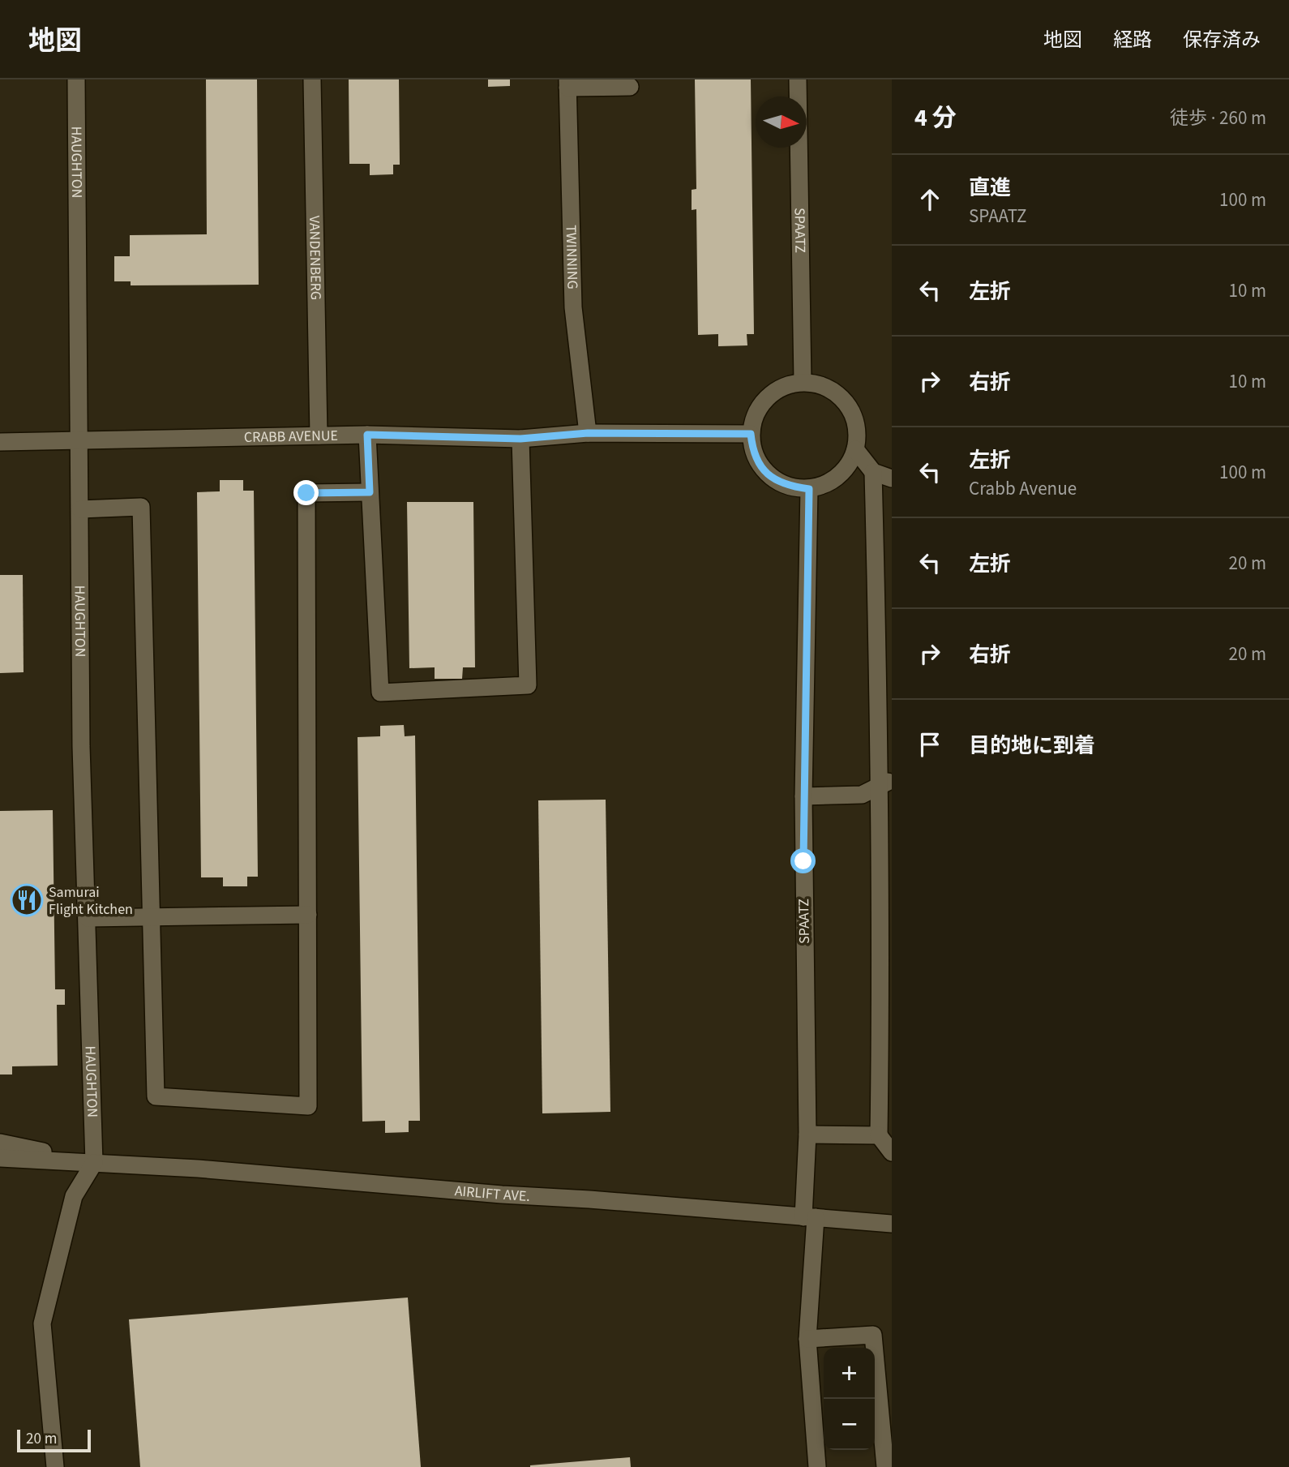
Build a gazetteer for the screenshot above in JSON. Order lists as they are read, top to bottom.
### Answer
{
  "streets": {
    "street": [
      "HAUGHTON",
      "SPAATZ",
      "TWINNING",
      "VANDENBERG",
      "CRABB AVENUE",
      "AIRLIFT AVE."
    ]
  },
  "crossings": [
    ["HAUGHTON", "CRABB AVENUE"],
    ["HAUGHTON", "AIRLIFT AVE."],
    ["SPAATZ", "CRABB AVENUE"],
    ["SPAATZ", "AIRLIFT AVE."],
    ["TWINNING", "CRABB AVENUE"],
    ["VANDENBERG", "CRABB AVENUE"]
  ],
  "places": {
    "restaurant": ["Samurai Flight Kitchen"]
  },
  "scale_bar": "20 m",
  "north": "right",
  "page": {
    "header": "地図",
    "nav": ["地図", "経路", "保存済み"],
    "heading": ["4 分", "徒歩 · 260 m"],
    "list": [
      ["直進", "SPAATZ", "100 m"],
      ["左折", "10 m"],
      ["右折", "10 m"],
      ["左折", "Crabb Avenue", "100 m"],
      ["左折", "20 m"],
      ["右折", "20 m"],
      "目的地に到着"
    ],
    "map_buttons": ["+", "−"],
    "scale": "20 m"
  }
}
